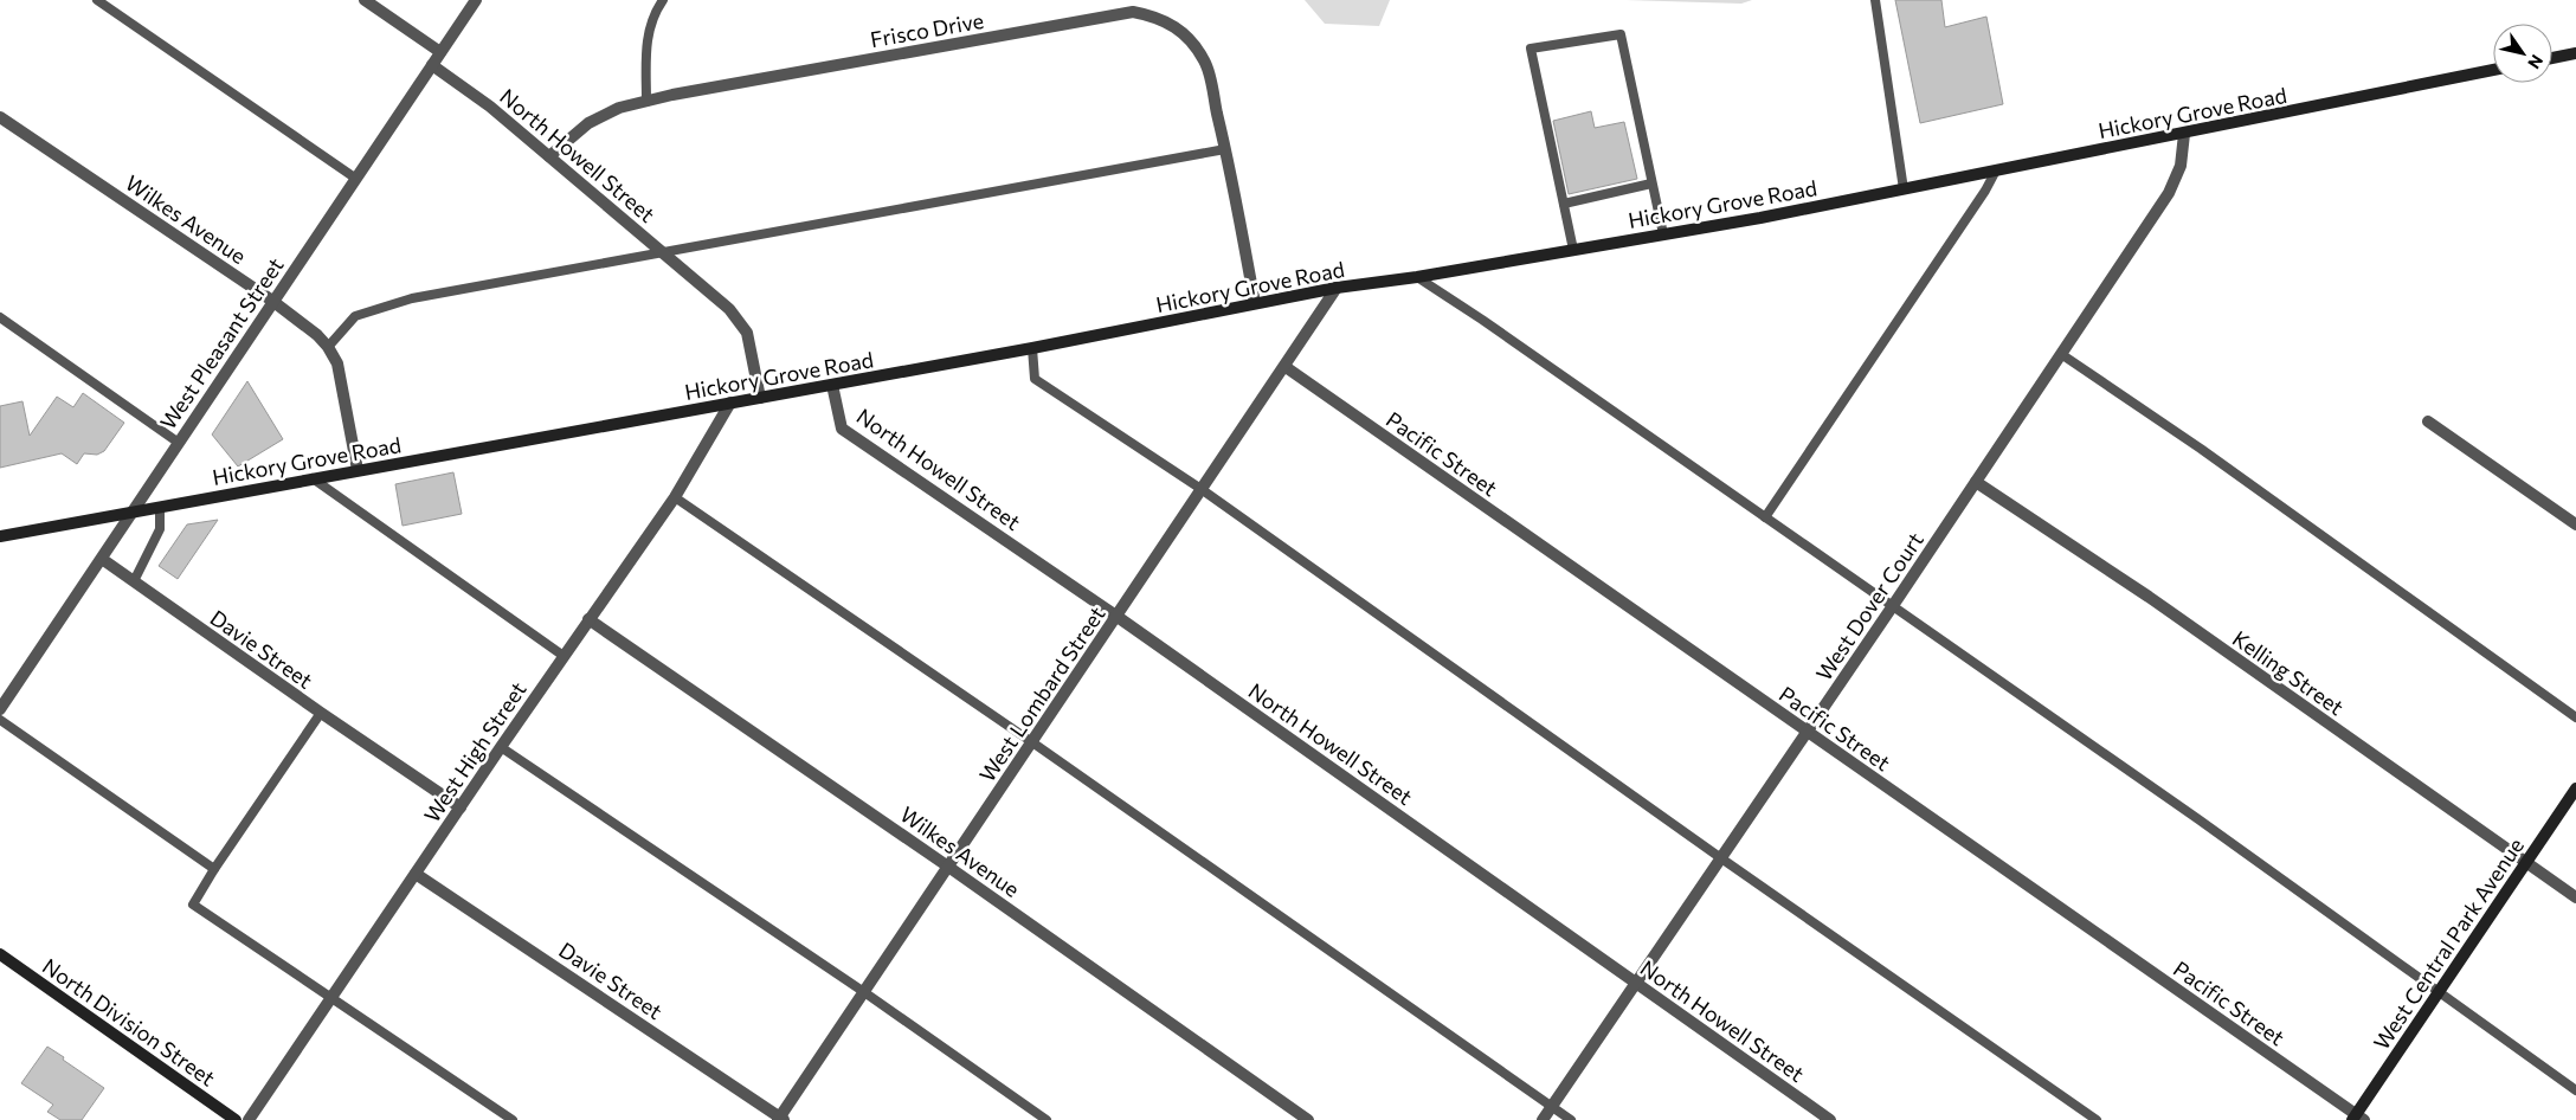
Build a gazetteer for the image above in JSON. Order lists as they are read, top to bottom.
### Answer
{
  "streets": {
    "main road": ["Hickory Grove Road", "West Central Park Avenue", "North Division Street"],
    "street": [
      "Frisco Drive",
      "North Howell Street",
      "Wilkes Avenue",
      "West Pleasant Street",
      "Pacific Street",
      "West Dover Court",
      "Davie Street",
      "Kelling Street",
      "West Lombard Street",
      "West High Street"
    ]
  },
  "crossings": [
    ["Frisco Drive", "Hickory Grove Road"],
    ["Frisco Drive", "North Howell Street"],
    ["Hickory Grove Road", "North Howell Street"],
    ["Hickory Grove Road", "Wilkes Avenue"],
    ["Hickory Grove Road", "West Pleasant Street"],
    ["Hickory Grove Road", "West Dover Court"],
    ["Hickory Grove Road", "West Lombard Street"],
    ["Hickory Grove Road", "West High Street"],
    ["North Howell Street", "West Pleasant Street"],
    ["North Howell Street", "West Dover Court"],
    ["North Howell Street", "West Lombard Street"],
    ["Wilkes Avenue", "West Pleasant Street"],
    ["Wilkes Avenue", "West Lombard Street"],
    ["Wilkes Avenue", "West High Street"],
    ["West Pleasant Street", "Davie Street"],
    ["Pacific Street", "West Dover Court"],
    ["Pacific Street", "West Lombard Street"],
    ["Pacific Street", "West Central Park Avenue"],
    ["West Dover Court", "Kelling Street"],
    ["Davie Street", "West Lombard Street"],
    ["Davie Street", "West High Street"],
    ["Kelling Street", "West Central Park Avenue"]
  ],
  "north": "bottom right"
}
